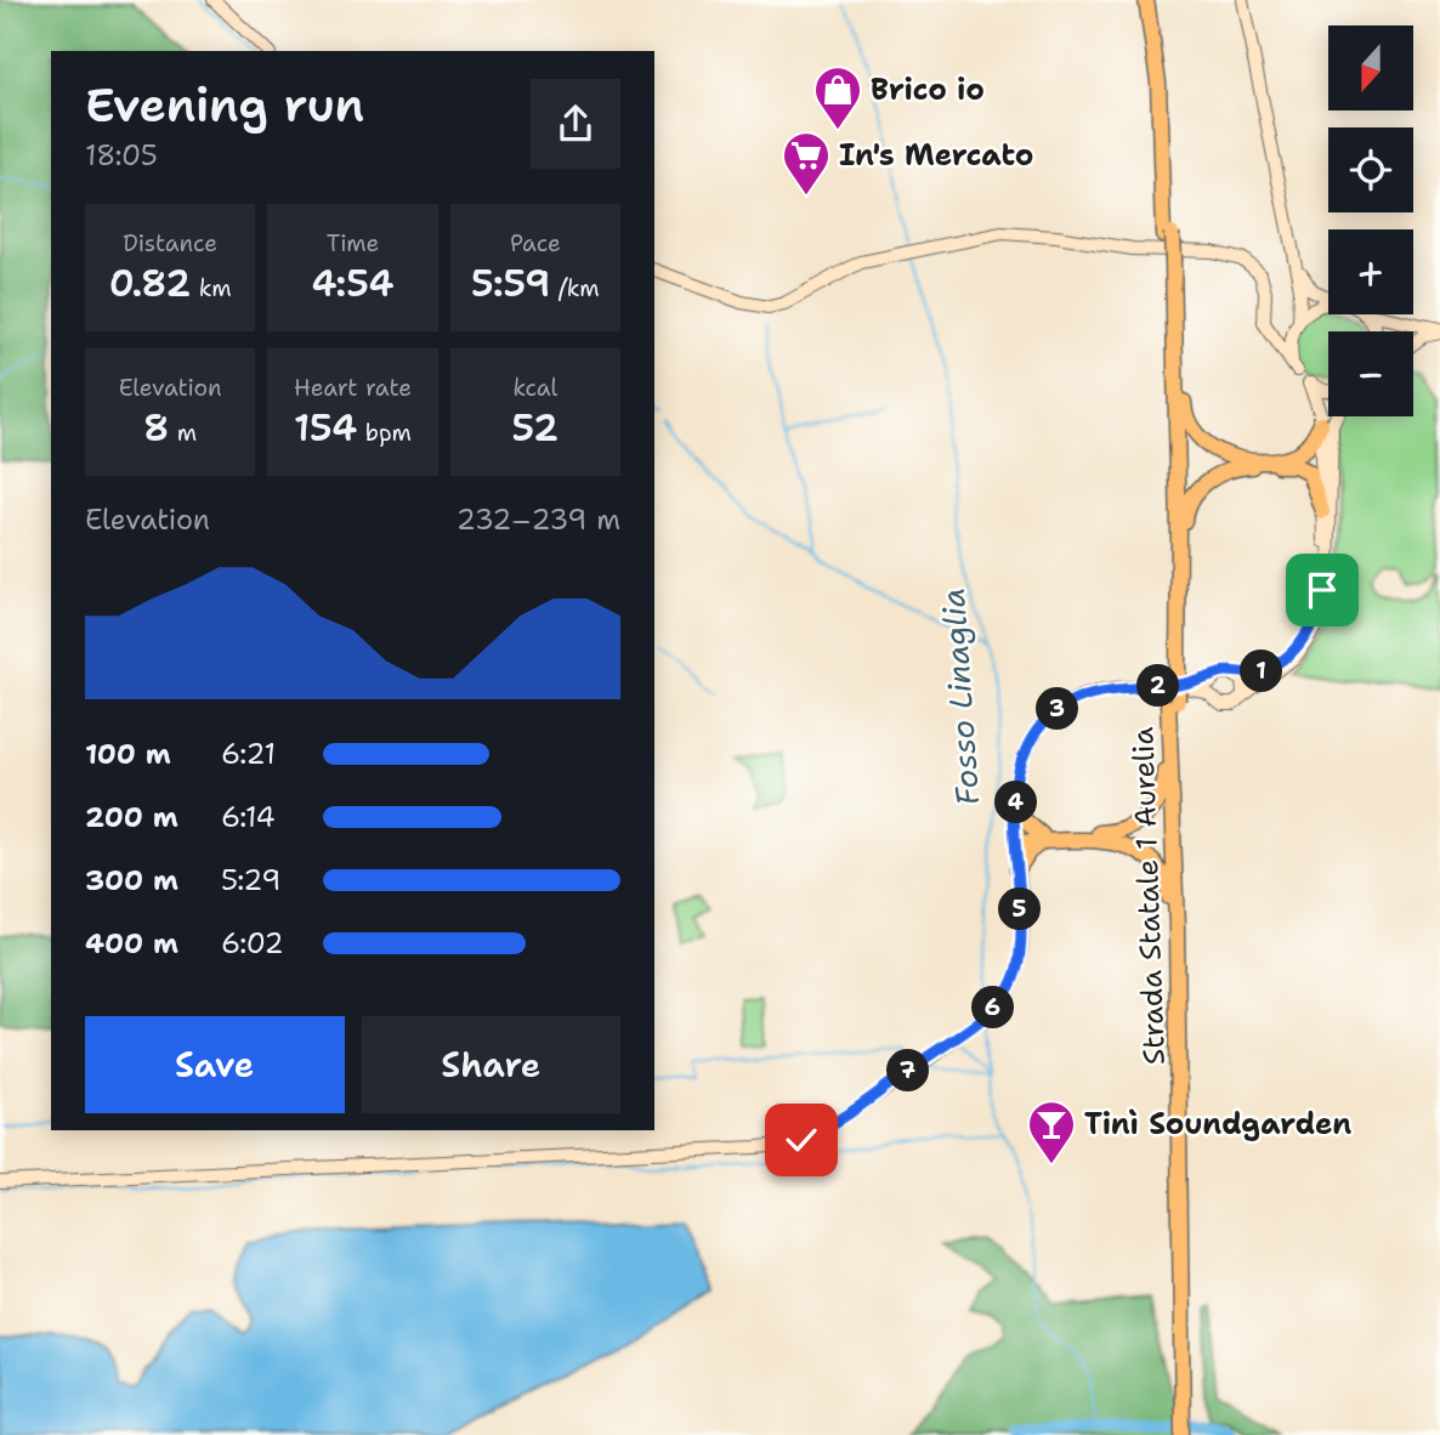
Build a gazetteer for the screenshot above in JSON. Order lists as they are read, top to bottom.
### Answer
{
  "streets": {
    "highway": ["Strada Statale 1 Aurelia"]
  },
  "water": ["Fosso Linaglia"],
  "places": {
    "shop": ["Brico io"],
    "supermarket": ["In's Mercato"],
    "bar": ["Tinì Soundgarden"]
  },
  "north": "bottom",
  "page": {
    "map_buttons": ["+", "−"],
    "heading": ["Evening run", "18:05"],
    "stats": [
      ["Distance", "0.82 km"],
      ["Time", "4:54"],
      ["Pace", "5:59 /km"],
      ["Elevation", "8 m"],
      ["Heart rate", "154 bpm"],
      ["kcal", "52"]
    ],
    "chart": ["Elevation", "232–239 m"],
    "pins": [
      "1",
      "2",
      "3",
      "4",
      "5",
      "6",
      "7"
    ],
    "list": [
      {
        "name": "100 m",
        "note": "6:21"
      },
      {
        "name": "200 m",
        "note": "6:14"
      },
      {
        "name": "300 m",
        "note": "5:29"
      },
      {
        "name": "400 m",
        "note": "6:02"
      }
    ],
    "buttons": ["Save", "Share"]
  }
}
